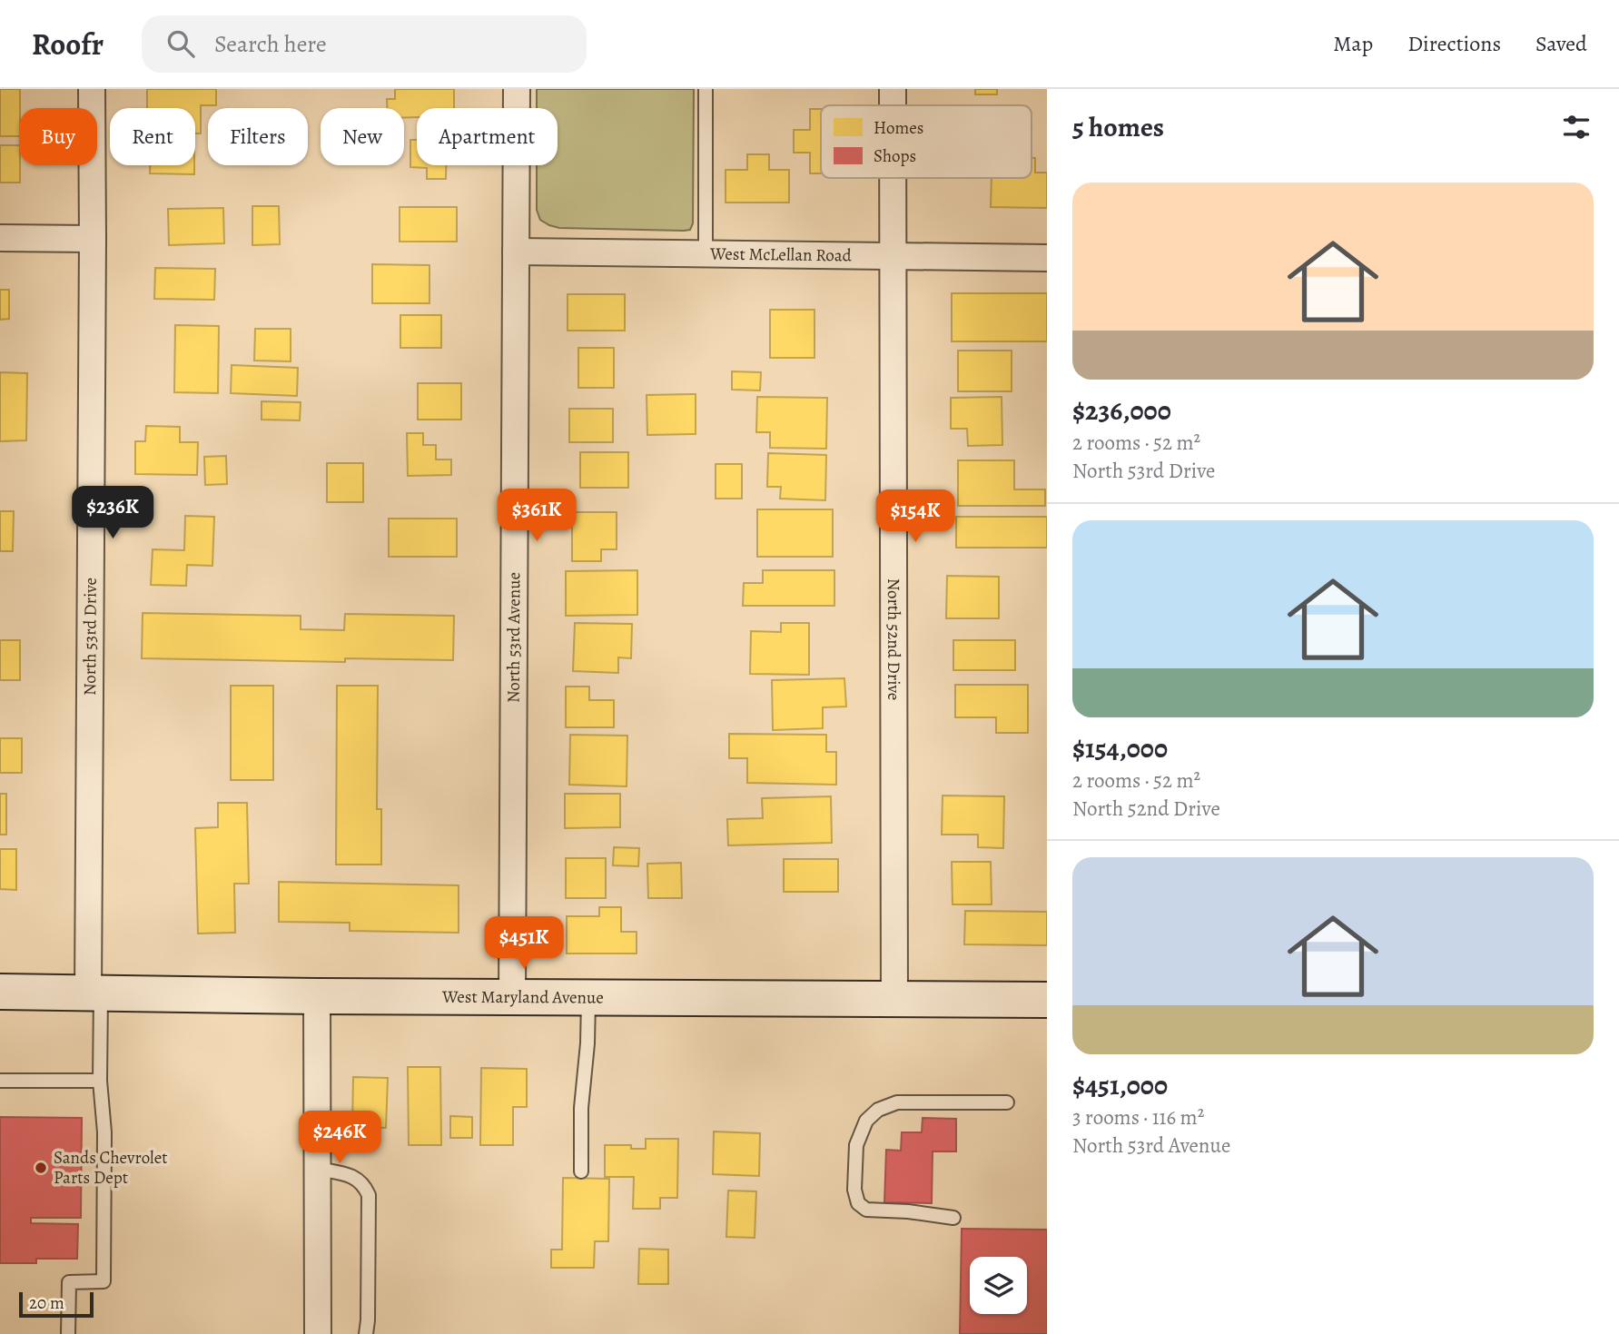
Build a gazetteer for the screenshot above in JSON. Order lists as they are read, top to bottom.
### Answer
{
  "streets": {
    "street": [
      "West McLellan Road",
      "North 53rd Drive",
      "North 53rd Avenue",
      "North 52nd Drive",
      "West Maryland Avenue"
    ]
  },
  "crossings": [
    ["West McLellan Road", "North 53rd Avenue"],
    ["West McLellan Road", "North 52nd Drive"],
    ["North 53rd Drive", "West Maryland Avenue"],
    ["North 53rd Avenue", "West Maryland Avenue"],
    ["North 52nd Drive", "West Maryland Avenue"]
  ],
  "places": ["Sands Chevrolet Parts Dept"],
  "legend": ["Homes", "Shops"],
  "scale_bar": "20 m",
  "page": {
    "header": "Roofr",
    "search": "Search here",
    "nav": ["Map", "Directions", "Saved"],
    "heading": "5 homes",
    "chip": [
      "Buy",
      "Rent",
      "Filters",
      "New",
      "Apartment"
    ],
    "list": [
      {
        "name": "$236,000",
        "note": "2 rooms · 52 m² · North 53rd Drive"
      },
      {
        "name": "$154,000",
        "note": "2 rooms · 52 m² · North 52nd Drive"
      },
      {
        "name": "$451,000",
        "note": "3 rooms · 116 m² · North 53rd Avenue"
      }
    ],
    "price": [
      "$236K",
      "$361K",
      "$154K",
      "$451K",
      "$246K"
    ],
    "scale": "20 m"
  }
}
